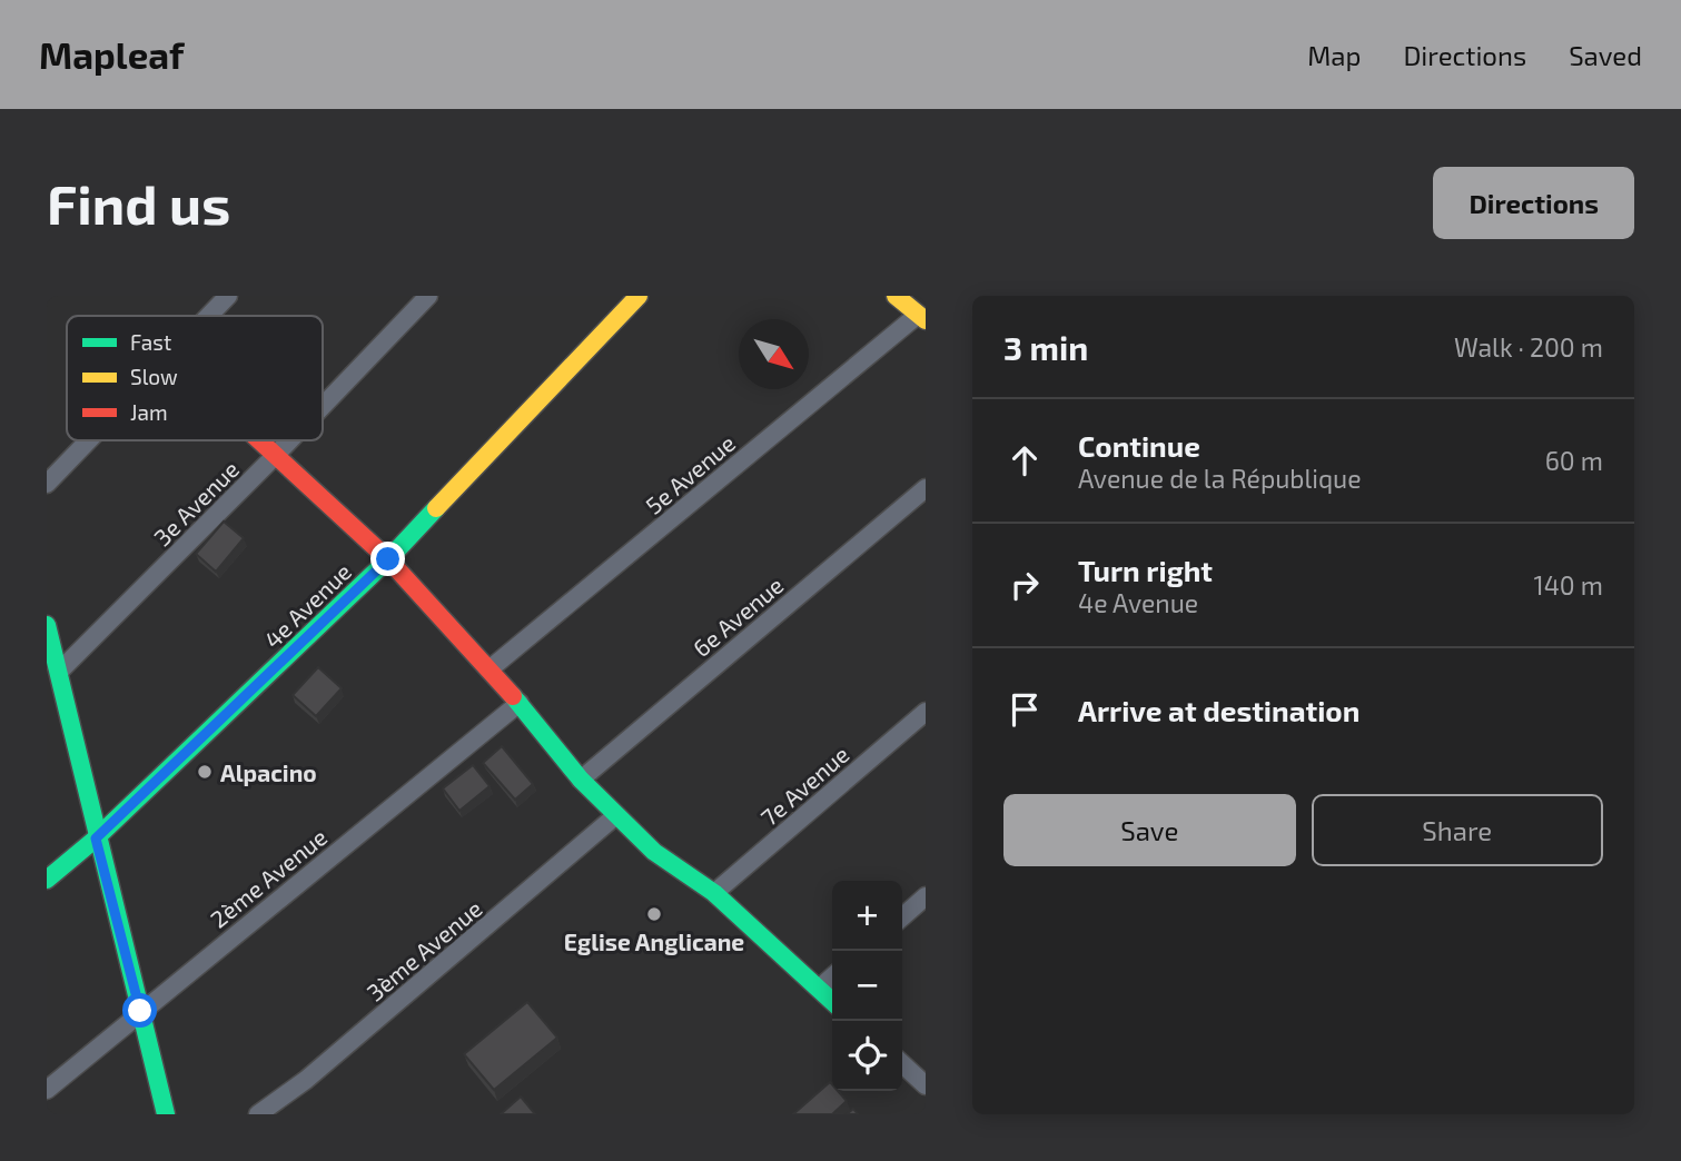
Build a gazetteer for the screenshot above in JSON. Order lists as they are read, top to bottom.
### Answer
{
  "streets": {
    "street": [
      "5e Avenue",
      "3e Avenue",
      "4e Avenue",
      "6e Avenue",
      "7e Avenue",
      "2ème Avenue",
      "3ème Avenue"
    ]
  },
  "places": ["Alpacino", "Eglise Anglicane"],
  "legend": ["Fast", "Slow", "Jam"],
  "north": "bottom right",
  "page": {
    "header": "Mapleaf",
    "nav": ["Map", "Directions", "Saved"],
    "buttons": [
      "Directions",
      ["Save", "Share"]
    ],
    "title": "Find us",
    "heading": ["3 min", "Walk · 200 m"],
    "list": [
      ["Continue", "Avenue de la République", "60 m"],
      ["Turn right", "4e Avenue", "140 m"],
      "Arrive at destination"
    ],
    "map_buttons": ["+", "−"]
  }
}
